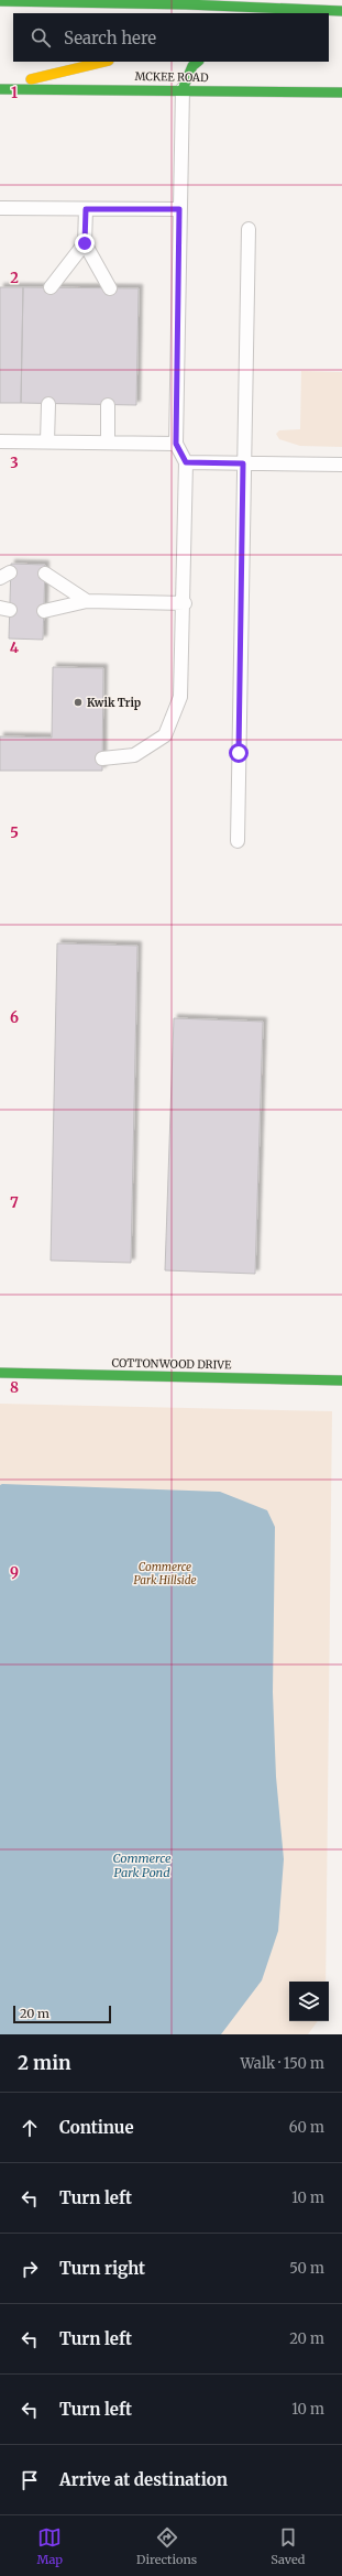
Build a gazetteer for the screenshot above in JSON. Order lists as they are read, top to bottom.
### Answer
{
  "streets": {
    "main road": ["MCKEE ROAD", "COTTONWOOD DRIVE"]
  },
  "water": ["Commerce Park Pond"],
  "parks": ["Commerce Park Hillside"],
  "places": ["Kwik Trip"],
  "scale_bar": "20 m",
  "page": {
    "search": "Search here",
    "scale": "20 m",
    "heading": ["2 min", "Walk · 150 m"],
    "list": [
      ["Continue", "60 m"],
      ["Turn left", "10 m"],
      ["Turn right", "50 m"],
      ["Turn left", "20 m"],
      ["Turn left", "10 m"],
      "Arrive at destination"
    ],
    "nav": ["Map", "Directions", "Saved"]
  },
  "grid": {
    "rows": [
      "1",
      "2",
      "3",
      "4",
      "5",
      "6",
      "7",
      "8",
      "9"
    ]
  }
}
